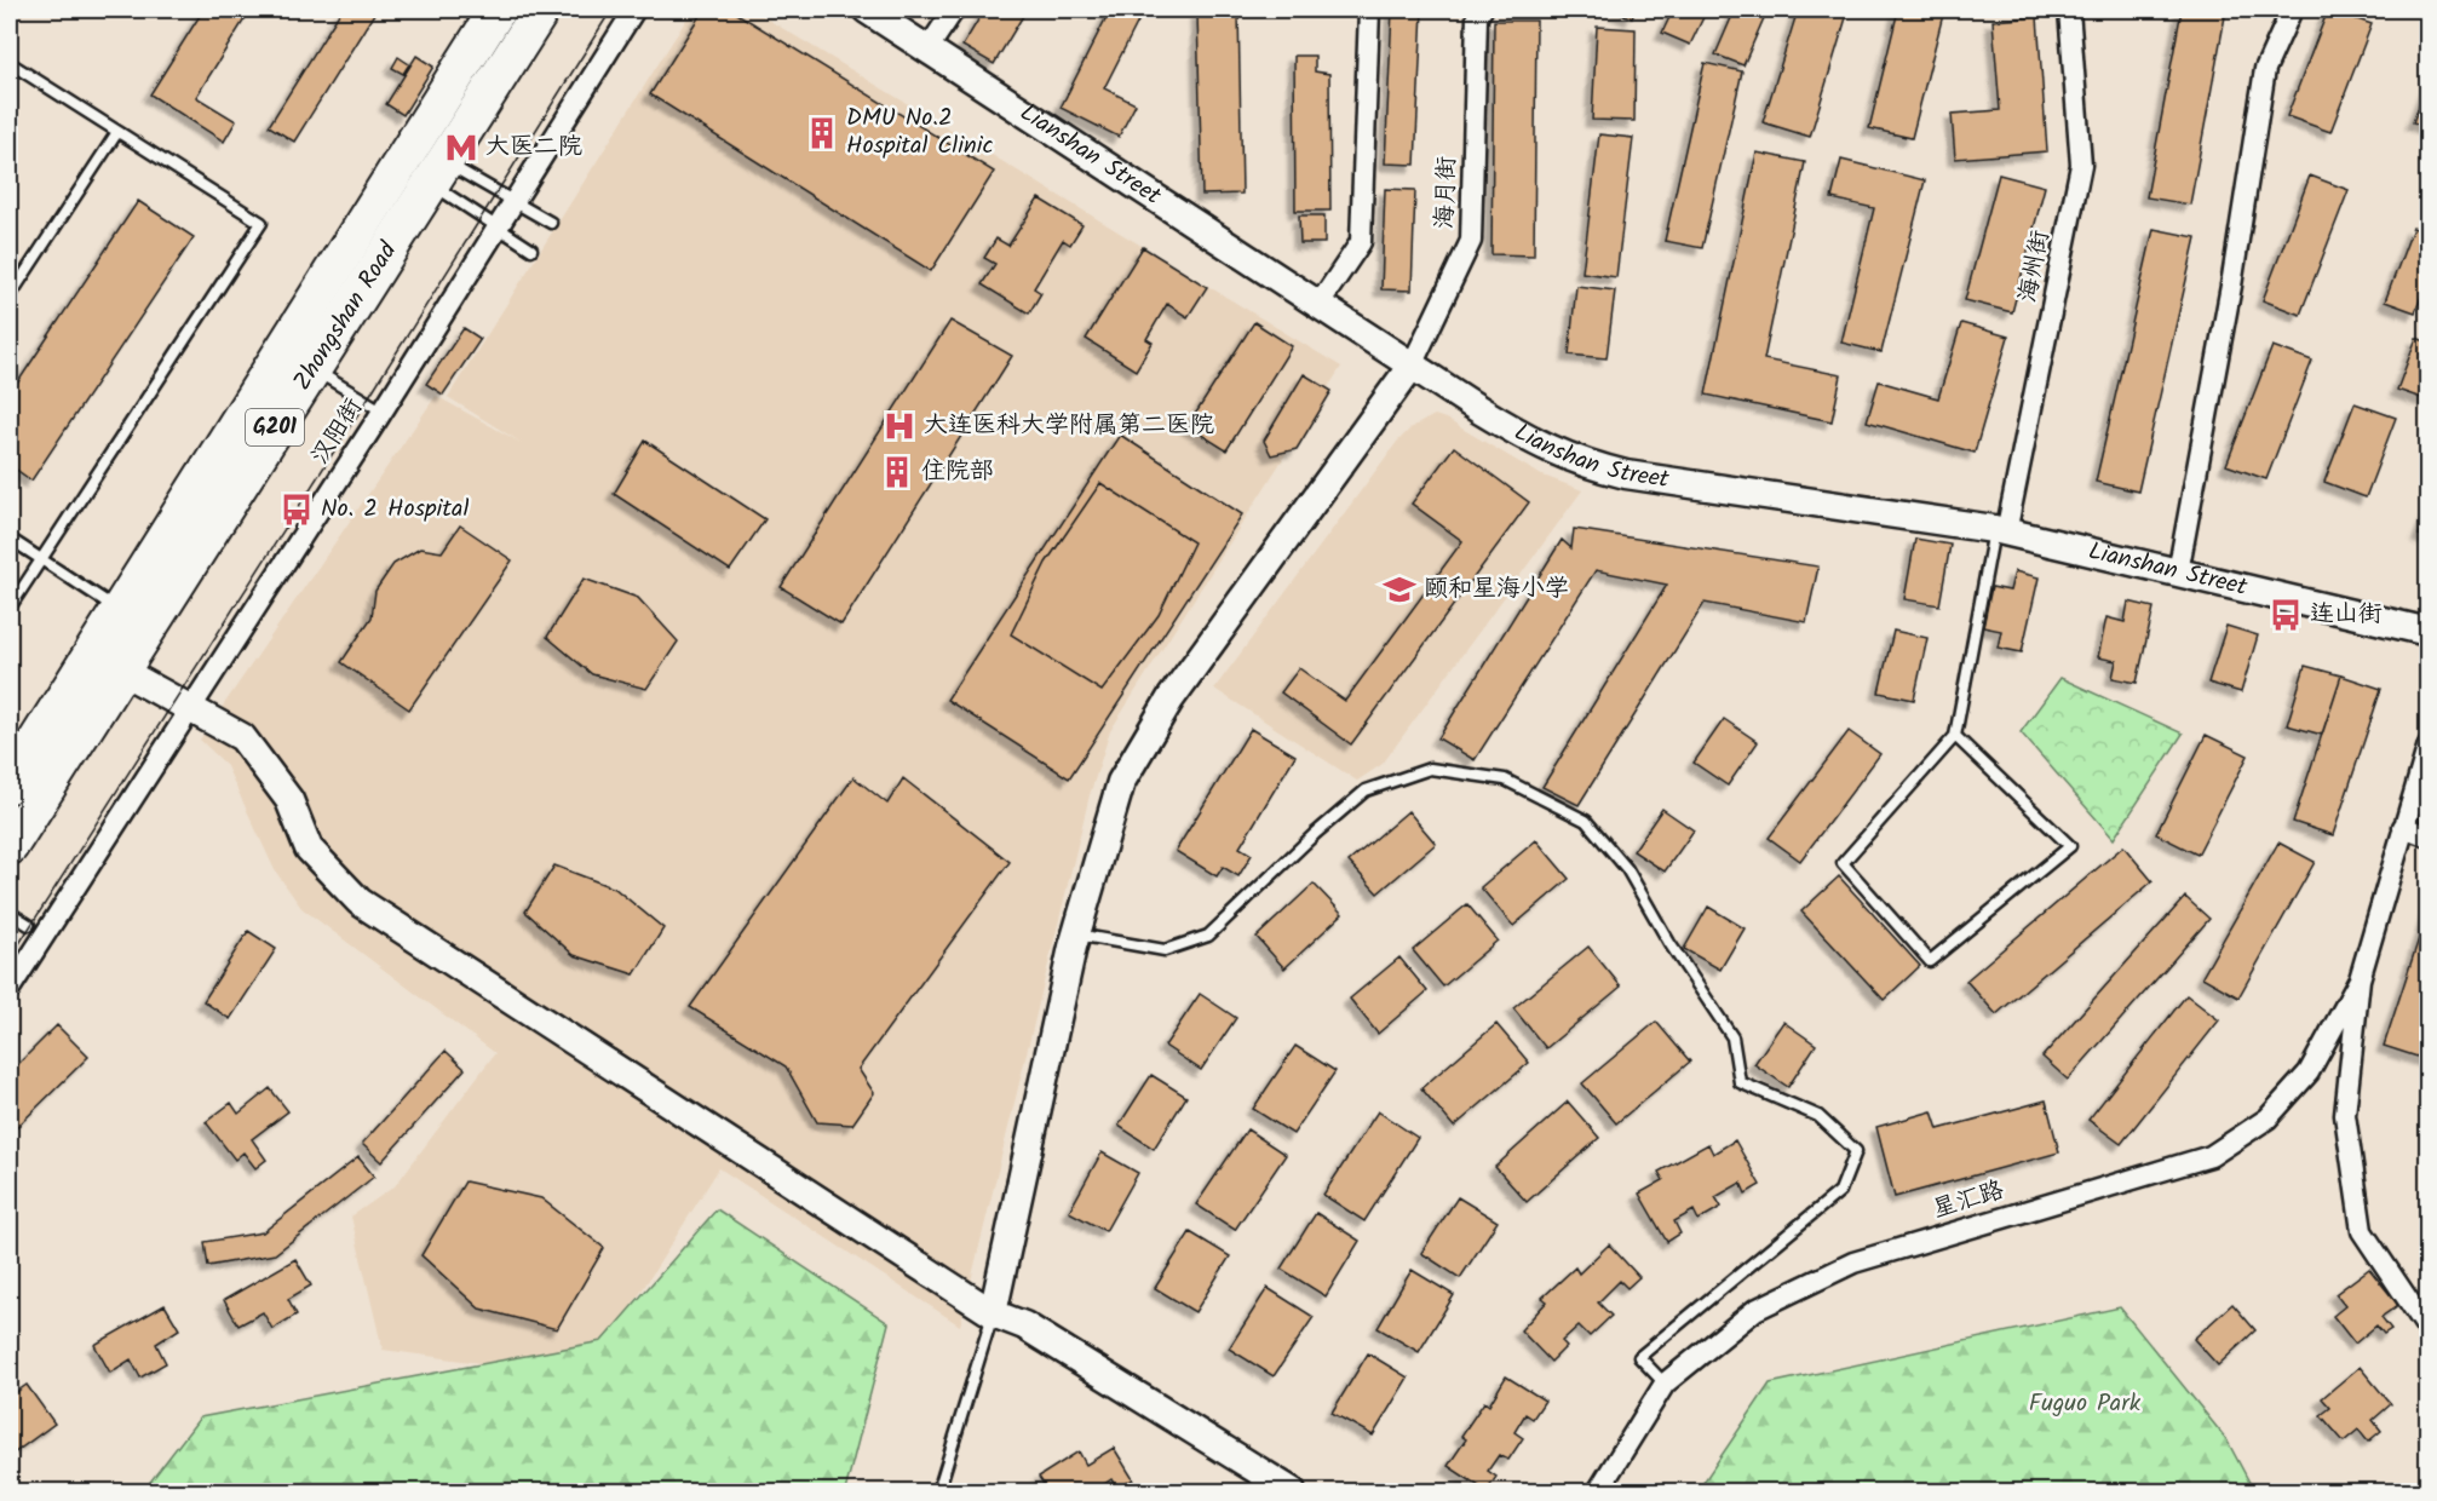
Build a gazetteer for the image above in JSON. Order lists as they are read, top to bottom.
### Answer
{
  "streets": {
    "highway": ["Zhongshan Road", "G201"],
    "street": [
      "Lianshan Street",
      "海月街",
      "海州街",
      "汉阳街",
      "星汇路"
    ]
  },
  "crossings": [
    ["Lianshan Street", "海月街"],
    ["Lianshan Street", "海州街"]
  ],
  "parks": ["Fuguo Park"],
  "places": {
    "building": ["DMU No.2 Hospital Clinic", "住院部"],
    "metro station": ["大医二院"],
    "hospital": ["大连医科大学附属第二医院"],
    "bus stop": ["No. 2 Hospital", "连山街"],
    "school or university": ["颐和星海小学"]
  }
}
